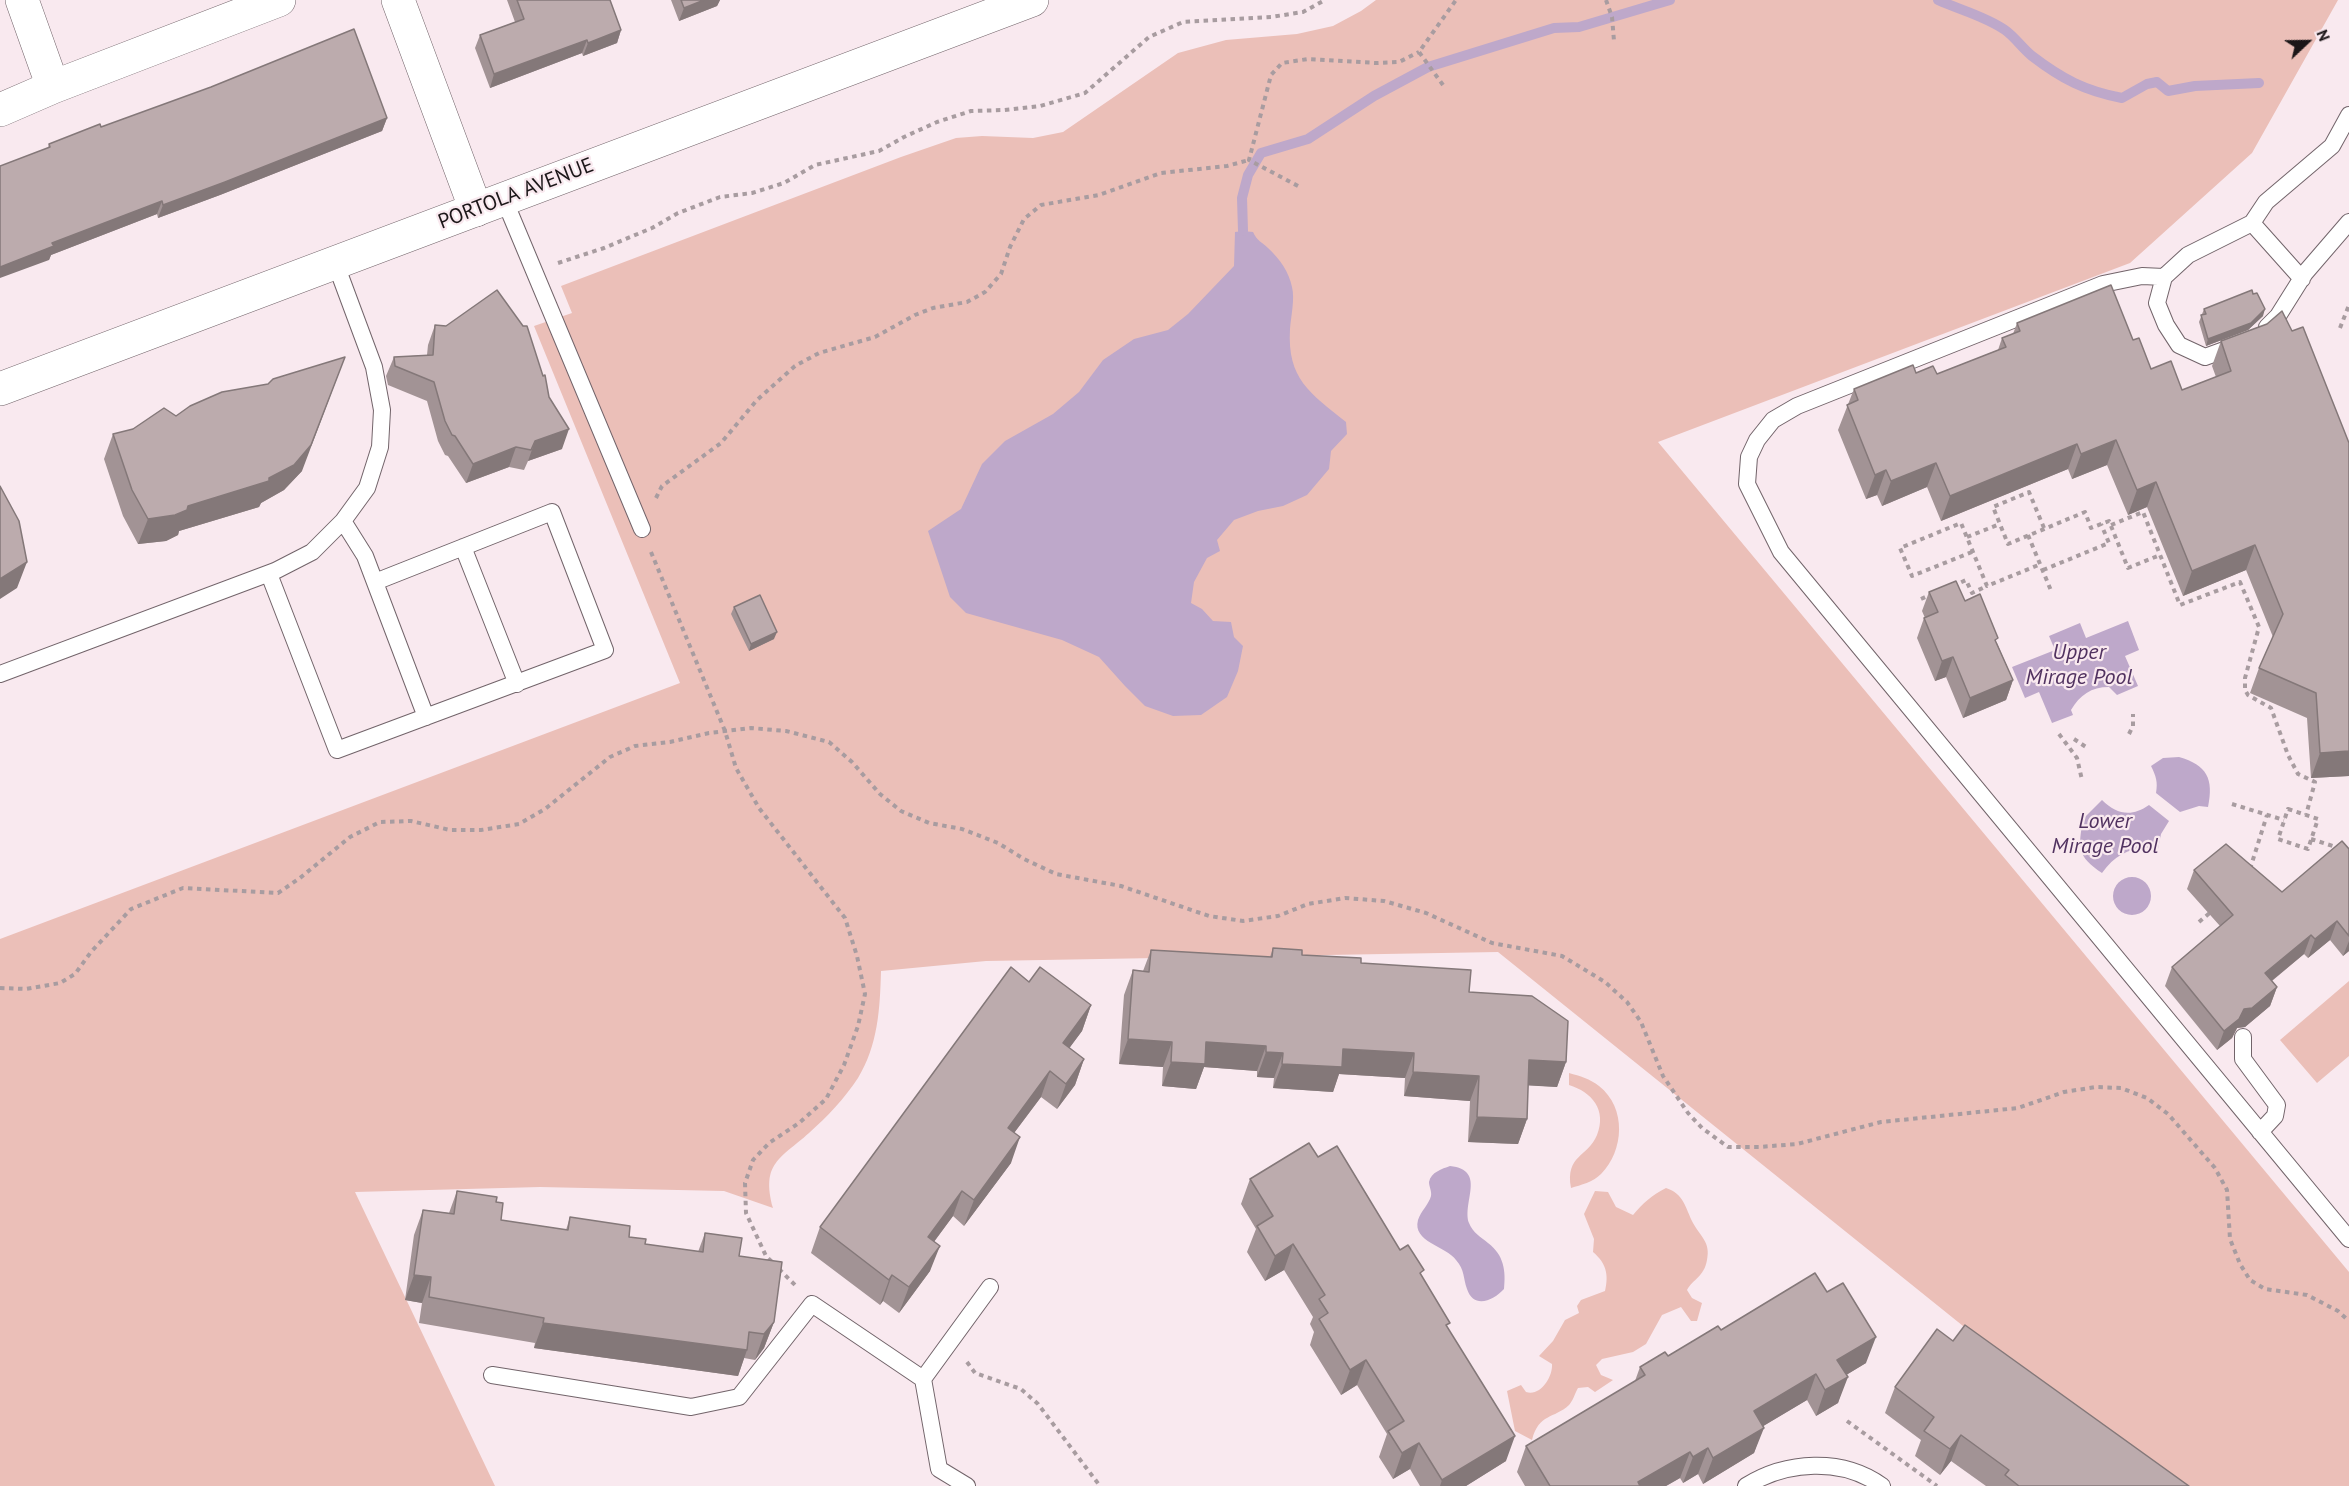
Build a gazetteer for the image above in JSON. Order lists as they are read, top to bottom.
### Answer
{
  "streets": {
    "main road": ["PORTOLA AVENUE"]
  },
  "water": ["Upper Mirage Pool", "Lower Mirage Pool"],
  "north": "right"
}
